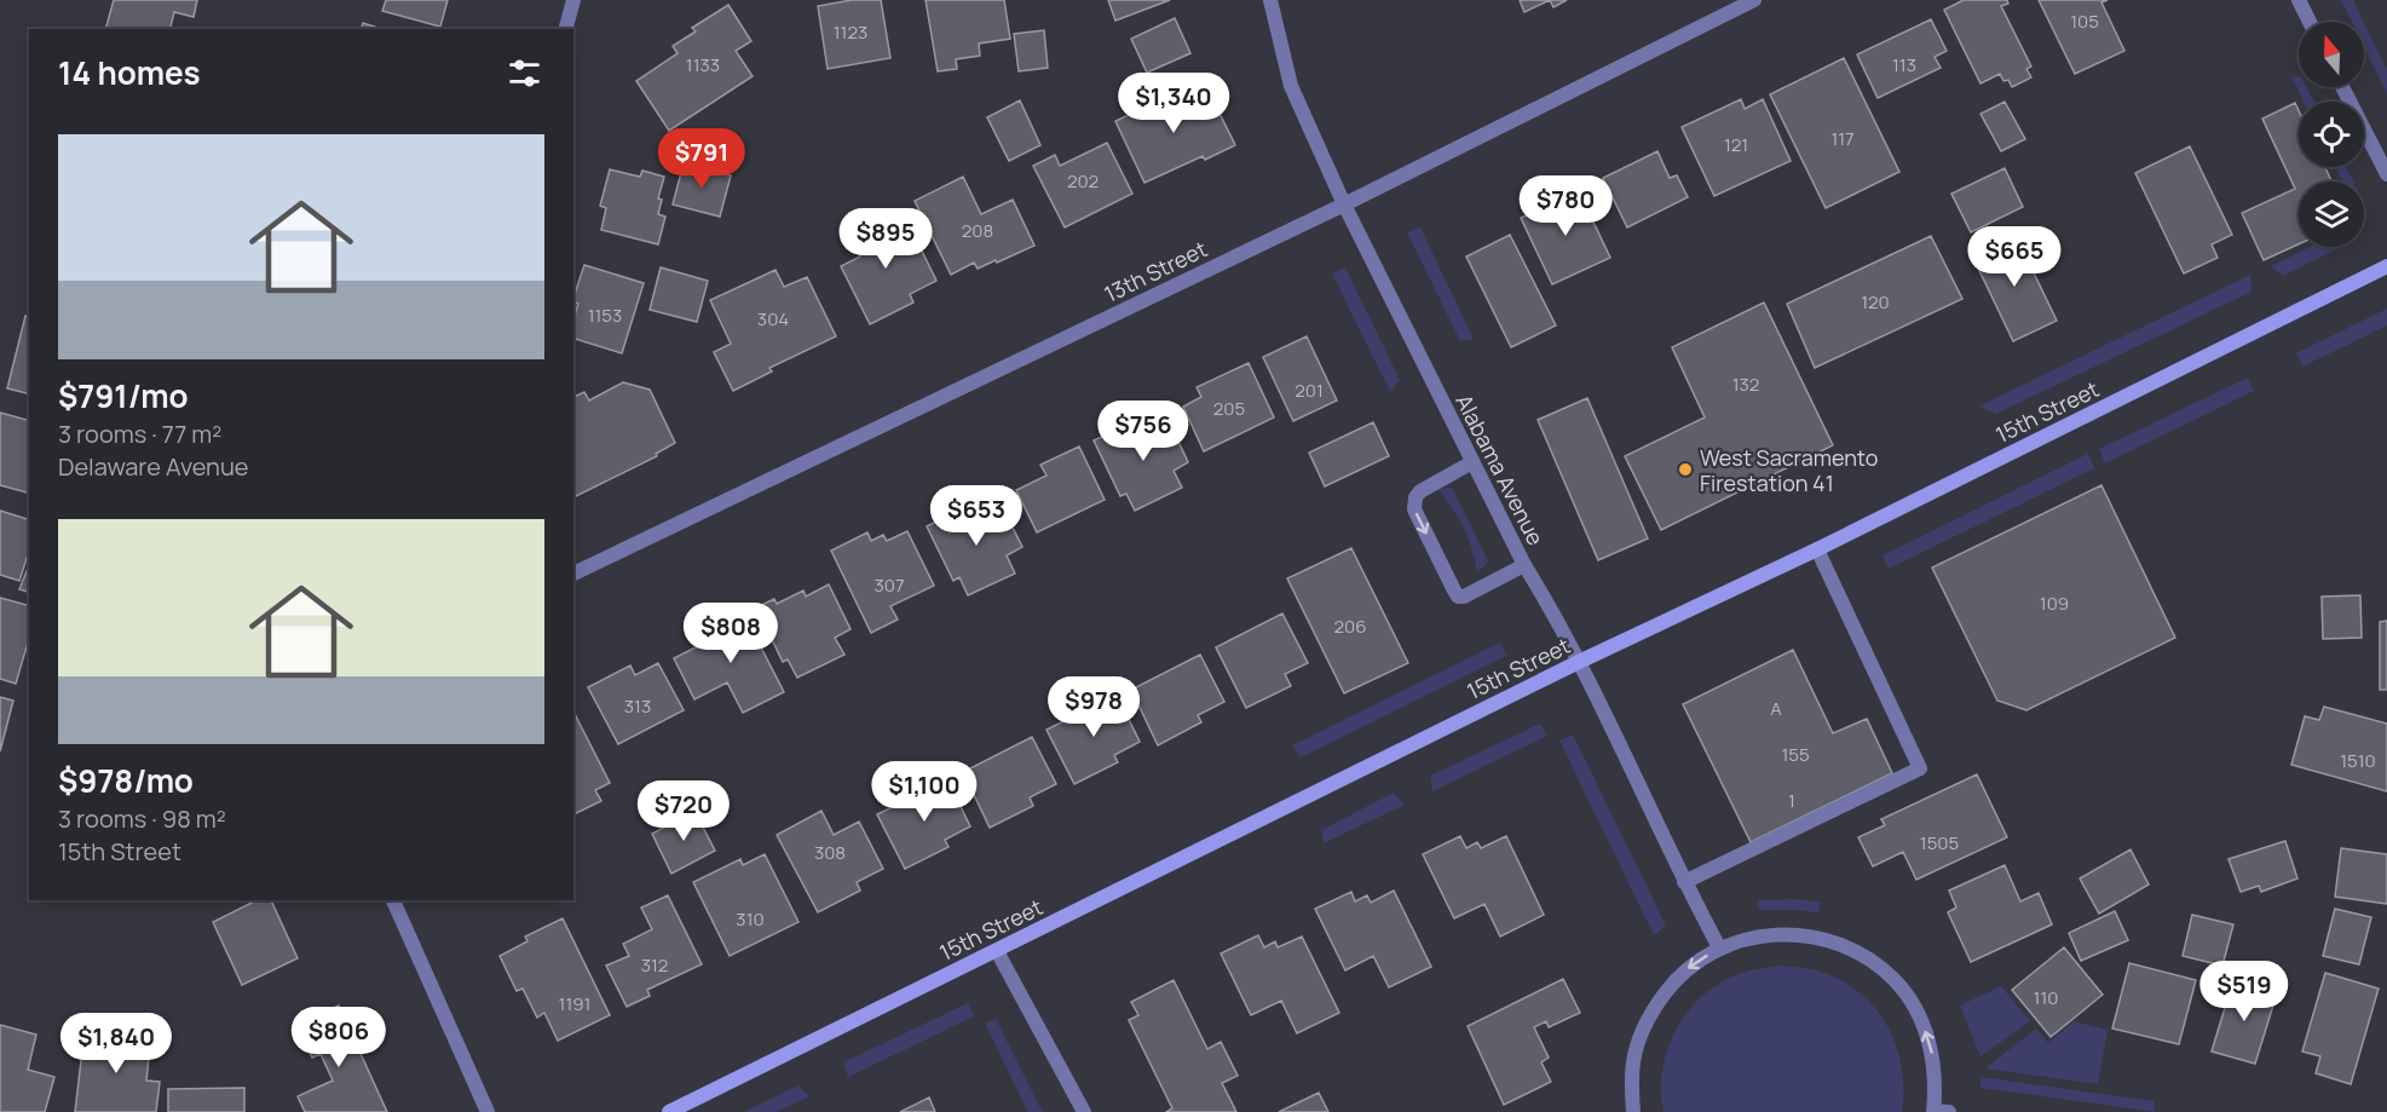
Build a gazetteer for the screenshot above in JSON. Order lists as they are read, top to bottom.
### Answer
{
  "streets": {
    "street": ["13th Street", "15th Street", "Alabama Avenue"]
  },
  "crossings": [
    ["13th Street", "Alabama Avenue"],
    ["15th Street", "Alabama Avenue"]
  ],
  "places": ["West Sacramento Firestation 41"],
  "house_numbers": [
    "105",
    "1123",
    "1133",
    "113",
    "117",
    "121",
    "202",
    "208",
    "120",
    "1153",
    "304",
    "132",
    "201",
    "205",
    "307",
    "109",
    "206",
    "313",
    "A",
    "155",
    "1510",
    "1",
    "1505",
    "308",
    "310",
    "312",
    "110",
    "1191"
  ],
  "north": "top",
  "page": {
    "heading": "14 homes",
    "price": [
      "$1,340",
      "$791",
      "$780",
      "$895",
      "$665",
      "$756",
      "$653",
      "$808",
      "$978",
      "$1,100",
      "$720",
      "$519",
      "$806",
      "$1,840"
    ],
    "list": [
      {
        "name": "$791/mo",
        "note": "3 rooms · 77 m² · Delaware Avenue"
      },
      {
        "name": "$978/mo",
        "note": "3 rooms · 98 m² · 15th Street"
      }
    ]
  }
}
